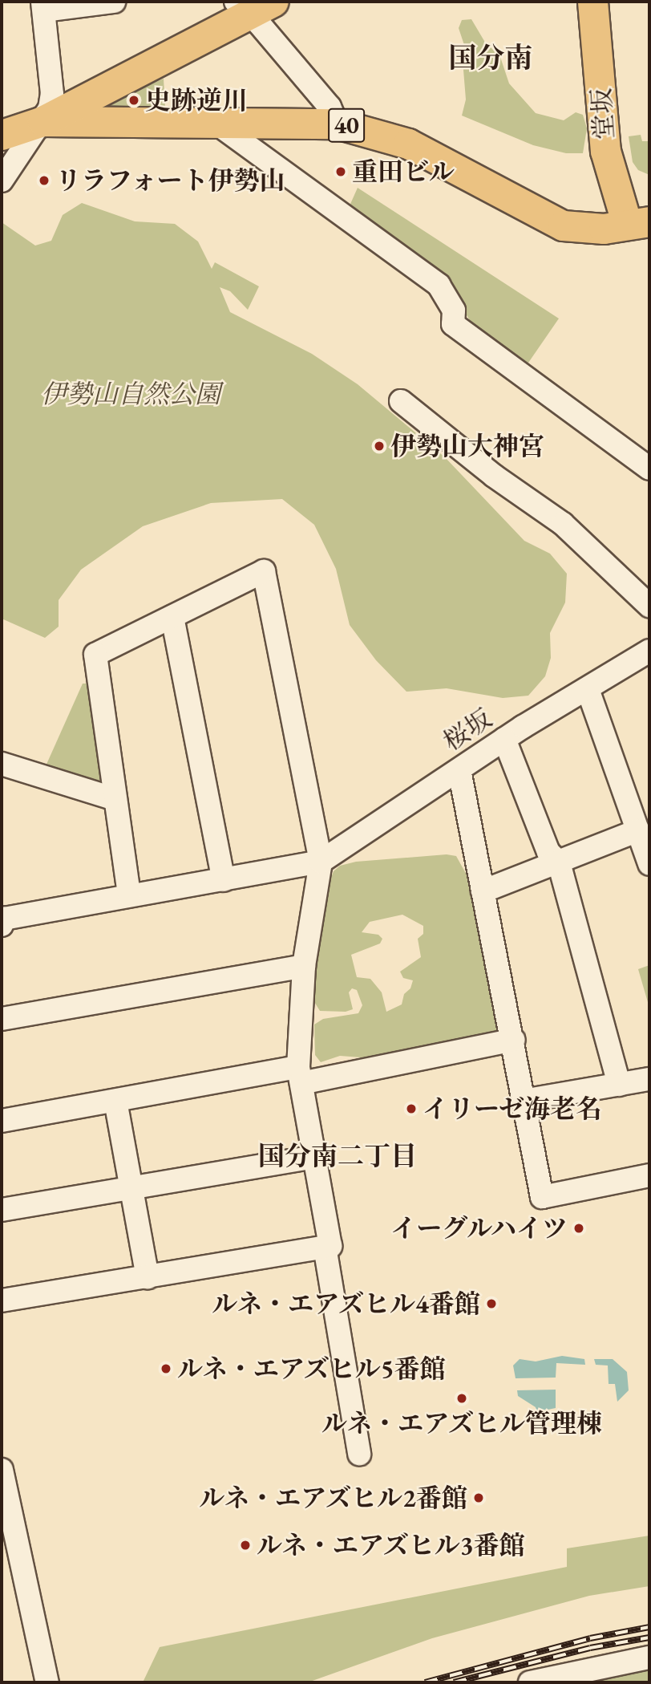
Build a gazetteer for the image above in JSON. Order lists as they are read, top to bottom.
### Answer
{
  "streets": {
    "main road": ["堂坂", "40"],
    "street": ["桜坂"]
  },
  "crossings": [
    ["堂坂", "40"]
  ],
  "districts": ["国分南", "国分南二丁目"],
  "parks": ["伊勢山自然公園"],
  "places": [
    "史跡逆川",
    "重田ビル",
    "リラフォート伊勢山",
    "伊勢山大神宮",
    "イリーゼ海老名",
    "イーグルハイツ",
    "ルネ・エアズヒル4番館",
    "ルネ・エアズヒル5番館",
    "ルネ・エアズヒル管理棟",
    "ルネ・エアズヒル2番館",
    "ルネ・エアズヒル3番館"
  ]
}
